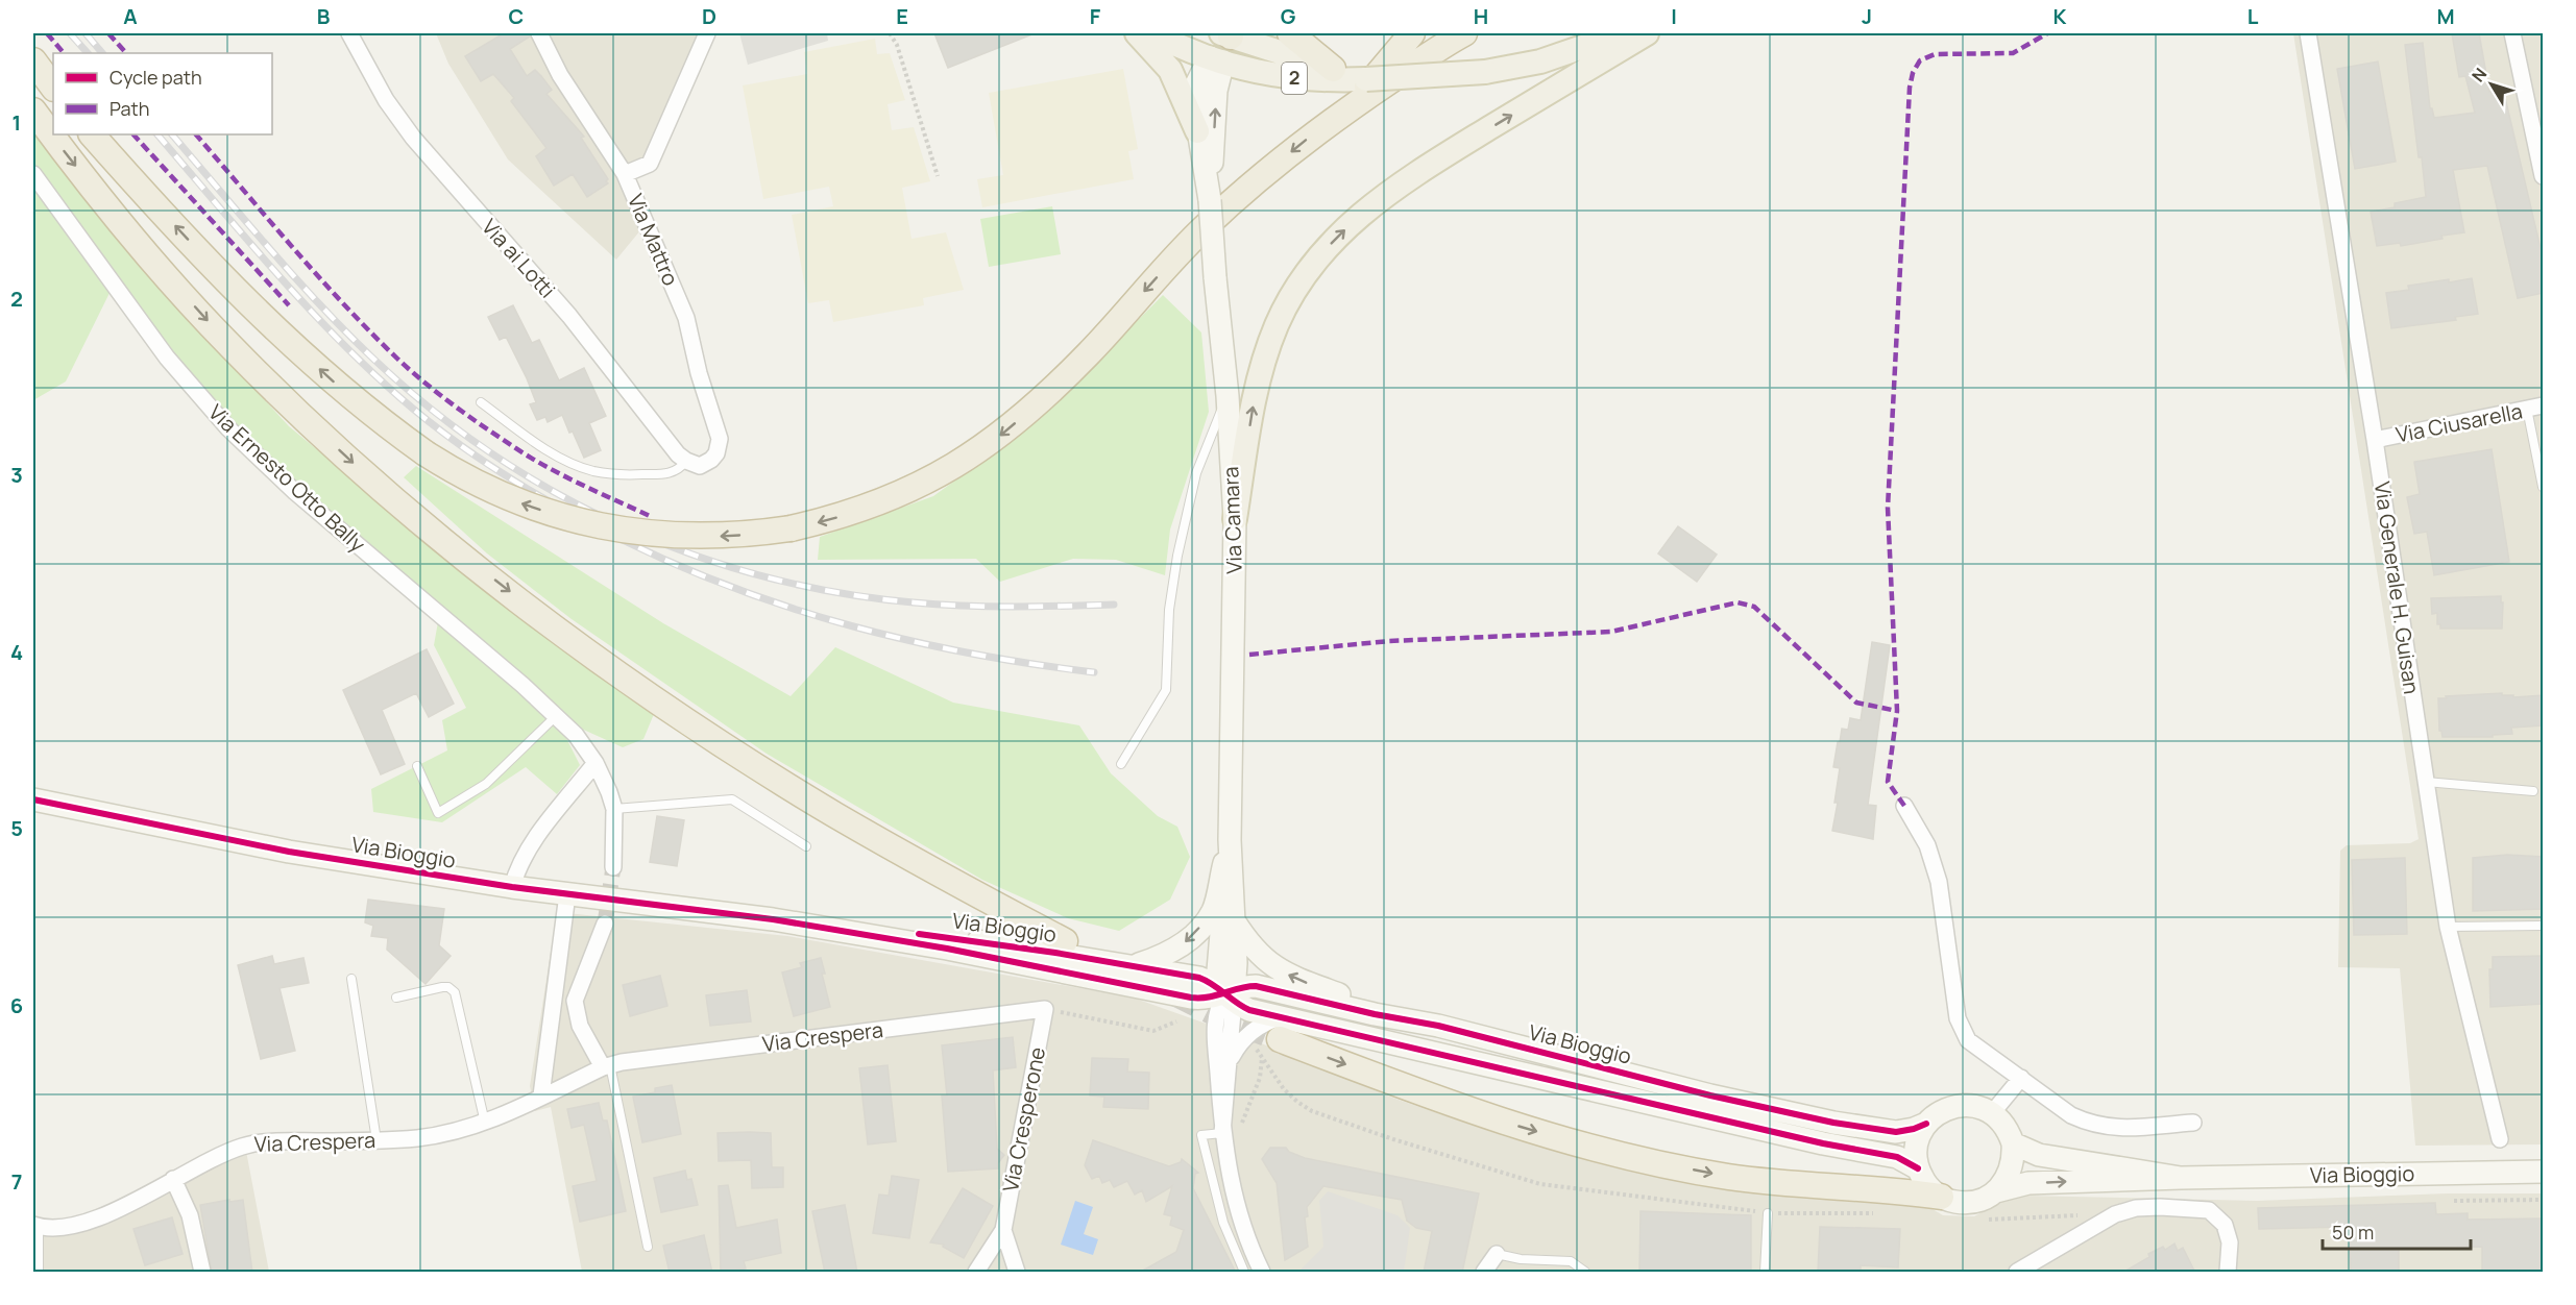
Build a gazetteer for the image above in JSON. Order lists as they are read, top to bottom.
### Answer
{
  "streets": {
    "main road": ["2", "Via Camara", "Via Bioggio"],
    "street": [
      "Via Mattro",
      "Via ai Lotti",
      "Via Ciusarella",
      "Via Ernesto Otto Bally",
      "Via Generale H. Guisan",
      "Via Crespera",
      "Via Cresperone"
    ]
  },
  "crossings": [
    ["2", "Via Camara"],
    ["Via Mattro", "Via ai Lotti"],
    ["Via Ciusarella", "Via Generale H. Guisan"],
    ["Via Camara", "Via Bioggio"],
    ["Via Crespera", "Via Cresperone"]
  ],
  "legend": ["Cycle path", "Path"],
  "scale_bar": "50 m",
  "north": "top left",
  "grid": {
    "columns": [
      "A",
      "B",
      "C",
      "D",
      "E",
      "F",
      "G",
      "H",
      "I",
      "J",
      "K",
      "L",
      "M"
    ],
    "rows": [
      "1",
      "2",
      "3",
      "4",
      "5",
      "6",
      "7"
    ]
  }
}
